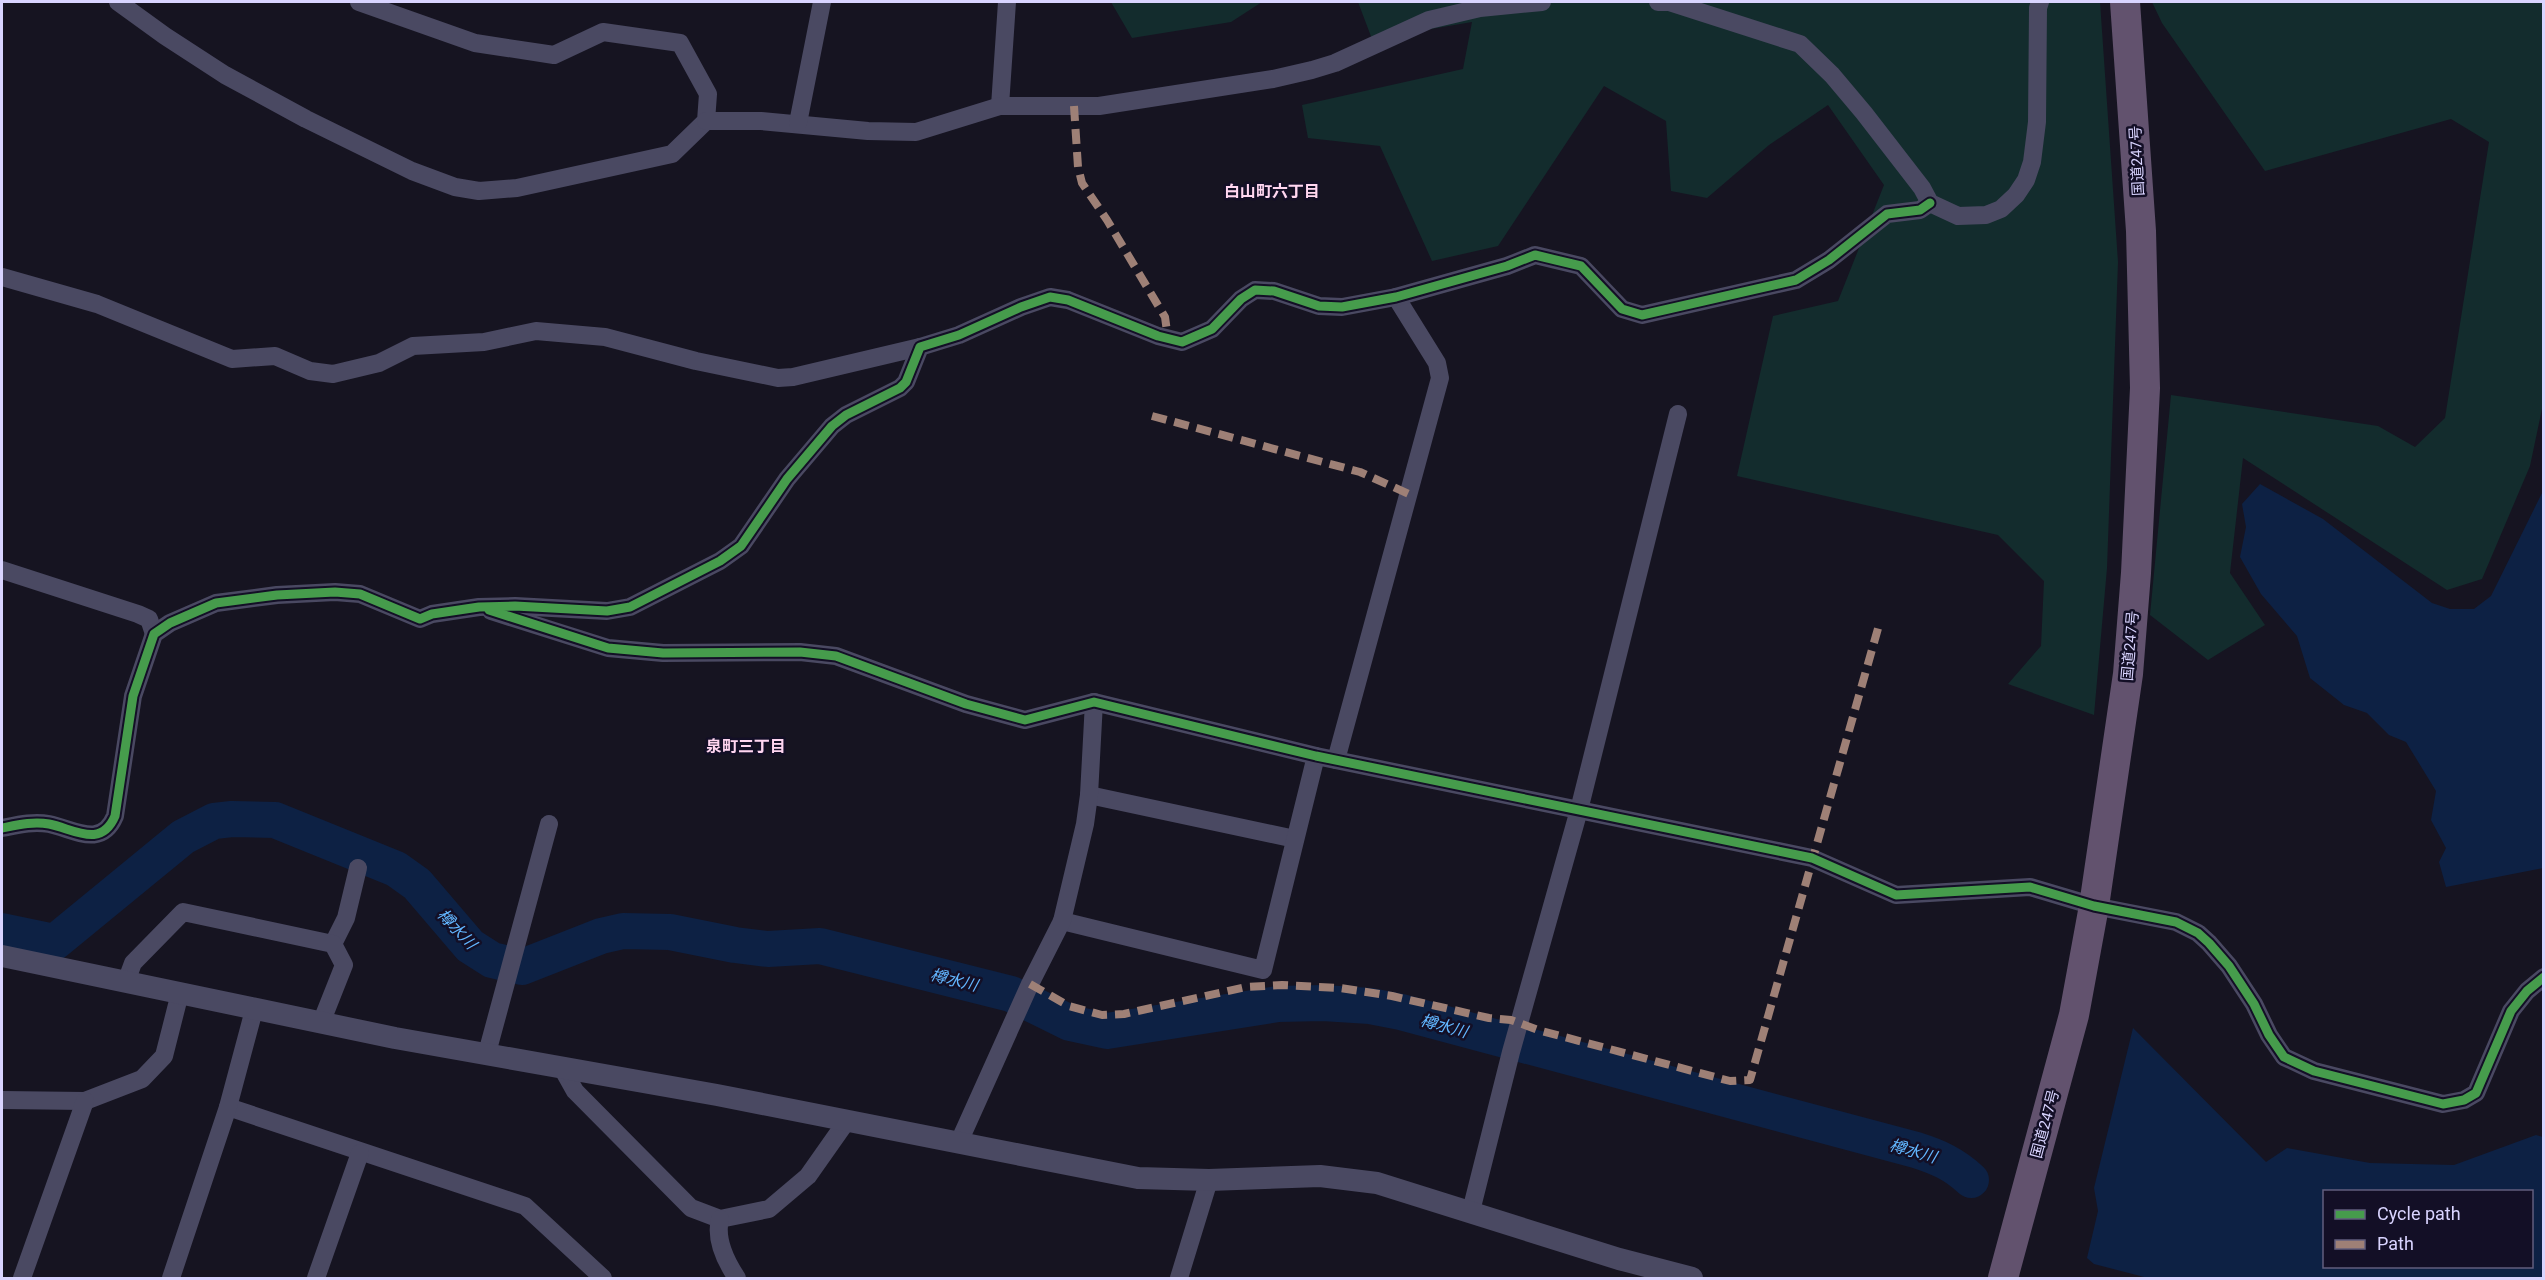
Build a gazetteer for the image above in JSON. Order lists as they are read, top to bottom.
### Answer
{
  "streets": {
    "highway": ["国道247号"]
  },
  "districts": ["白山町六丁目", "泉町三丁目"],
  "water": ["樽水川"],
  "legend": ["Cycle path", "Path"]
}
